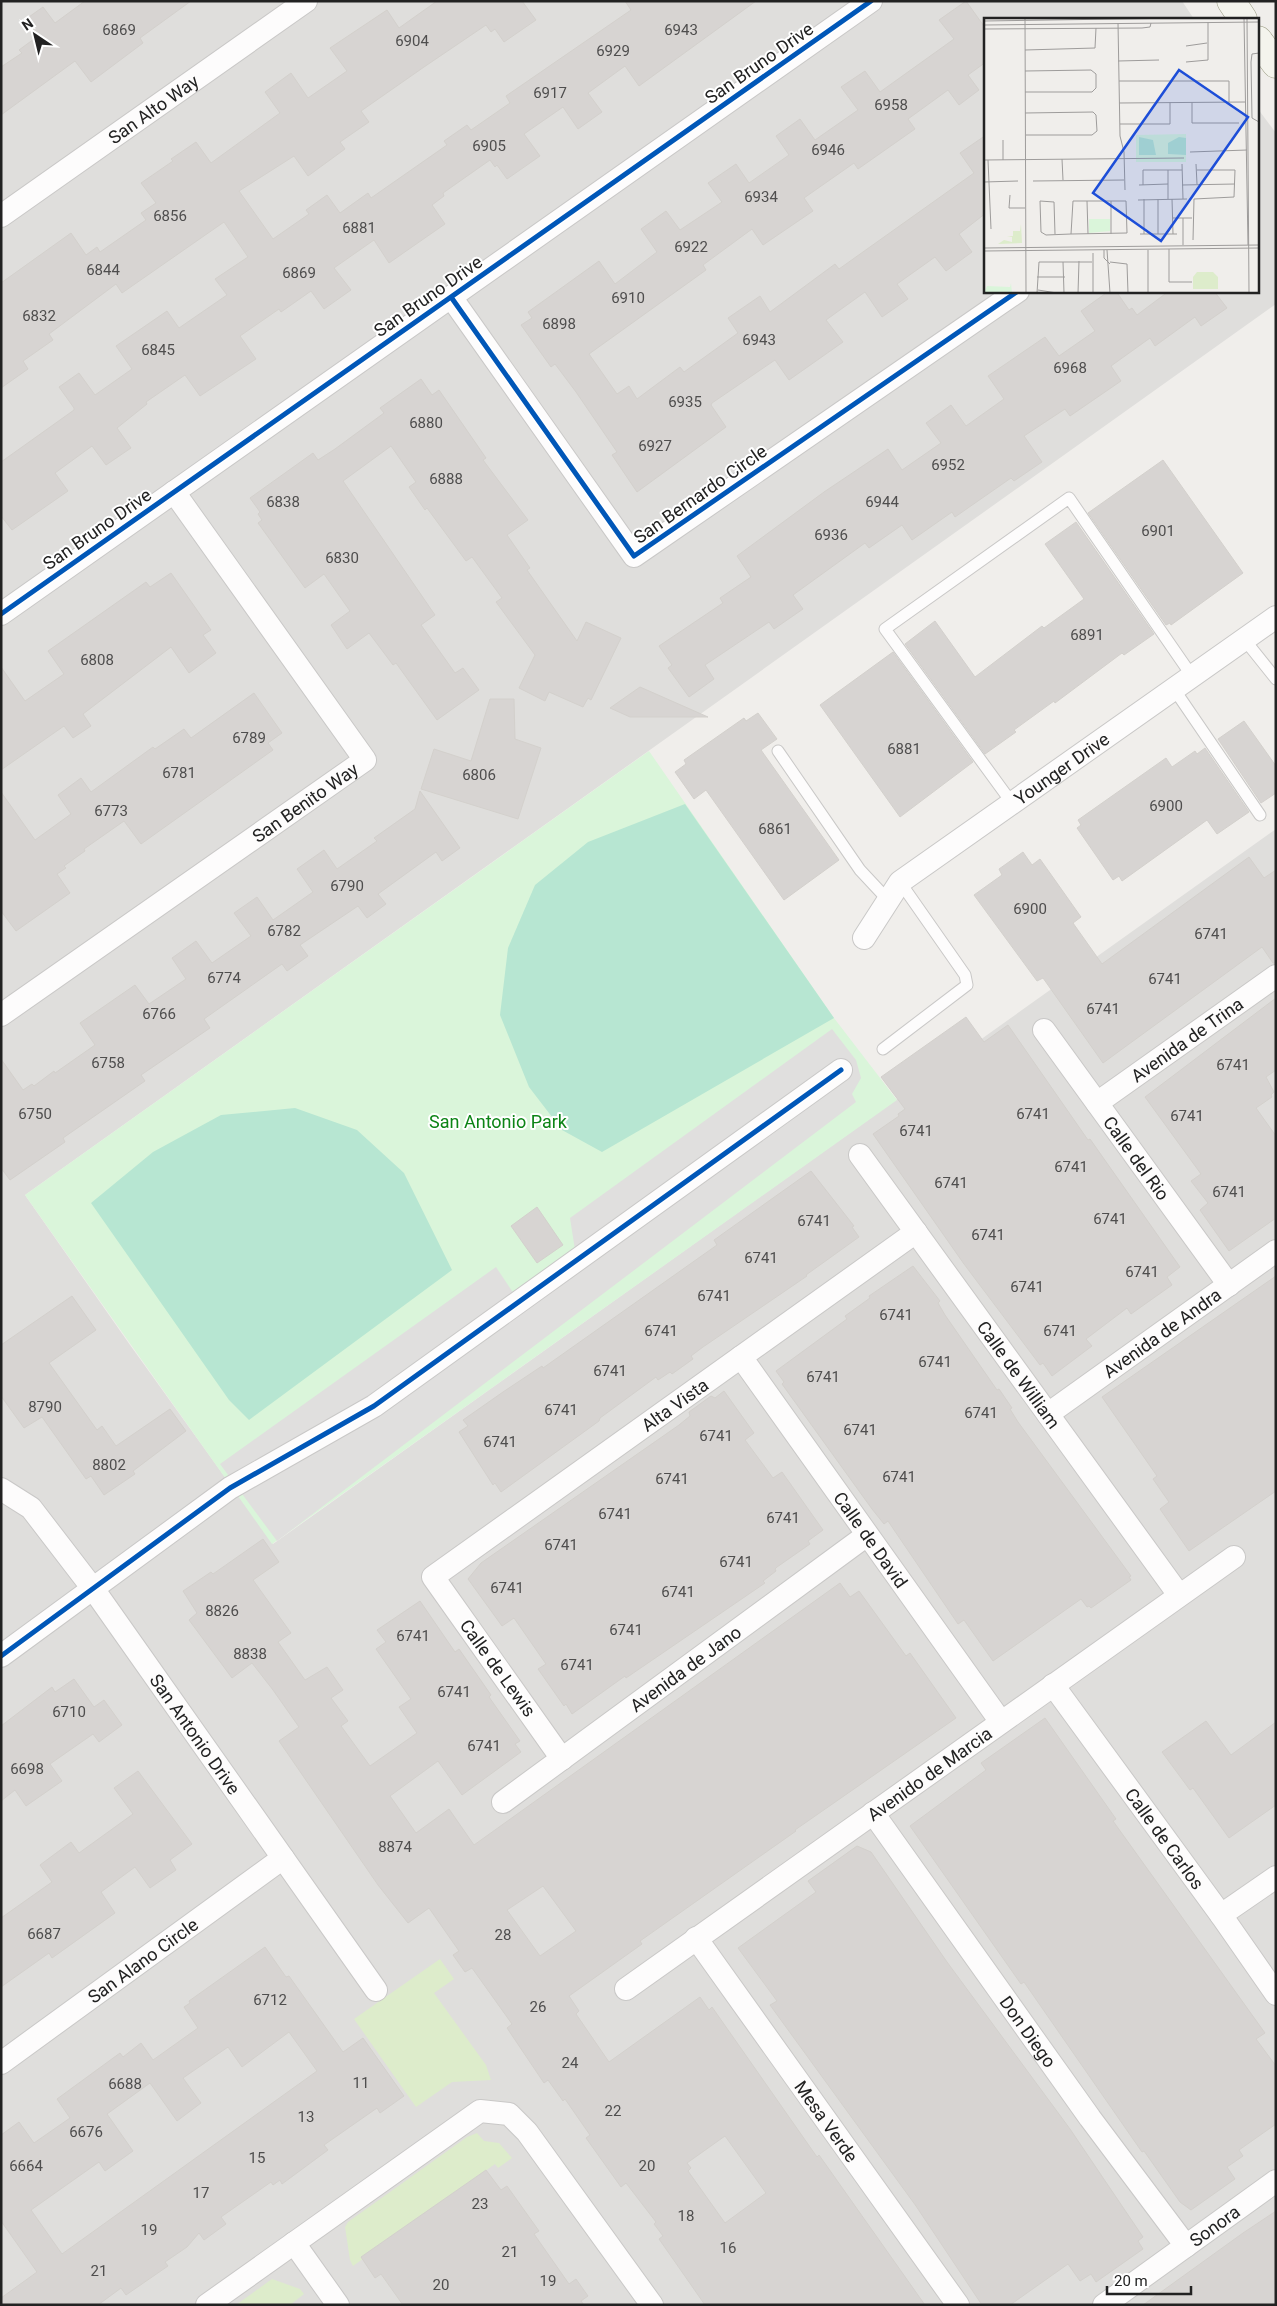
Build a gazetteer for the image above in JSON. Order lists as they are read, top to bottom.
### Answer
{
  "streets": {
    "street": [
      "San Bruno Drive",
      "San Alto Way",
      "San Bernardo Circle",
      "Younger Drive",
      "San Benito Way",
      "Avenida de Trina",
      "Calle del Rio",
      "Avenida de Andra",
      "Calle de William",
      "Alta Vista",
      "Calle de David",
      "Calle de Lewis",
      "Avenida de Jano",
      "San Antonio Drive",
      "Avenido de Marcia",
      "Calle de Carlos",
      "San Alano Circle",
      "Don Diego",
      "Mesa Verde",
      "Sonora"
    ]
  },
  "crossings": [
    ["San Bruno Drive", "San Bernardo Circle"],
    ["San Bruno Drive", "San Benito Way"],
    ["Avenida de Trina", "Calle del Rio"],
    ["Calle del Rio", "Avenida de Andra"],
    ["Avenida de Andra", "Calle de William"],
    ["Calle de William", "Alta Vista"],
    ["Calle de William", "Avenido de Marcia"],
    ["Alta Vista", "Calle de David"],
    ["Alta Vista", "Calle de Lewis"],
    ["Calle de David", "Avenida de Jano"],
    ["Calle de David", "Avenido de Marcia"],
    ["Calle de Lewis", "Avenida de Jano"],
    ["San Antonio Drive", "San Alano Circle"],
    ["Avenido de Marcia", "Calle de Carlos"],
    ["Avenido de Marcia", "Don Diego"],
    ["Avenido de Marcia", "Mesa Verde"],
    ["Don Diego", "Sonora"]
  ],
  "parks": ["San Antonio Park"],
  "house_numbers": [
    "6869",
    "6943",
    "6904",
    "6929",
    "6917",
    "6958",
    "6905",
    "6946",
    "6934",
    "6856",
    "6881",
    "6922",
    "6844",
    "6869",
    "6910",
    "6832",
    "6898",
    "6943",
    "6845",
    "6968",
    "6935",
    "6880",
    "6927",
    "6952",
    "6888",
    "6838",
    "6944",
    "6901",
    "6936",
    "6830",
    "6891",
    "6808",
    "6789",
    "6881",
    "6781",
    "6806",
    "6900",
    "6773",
    "6861",
    "6790",
    "6900",
    "6782",
    "6741",
    "6774",
    "6741",
    "6741",
    "6766",
    "6758",
    "6741",
    "6750",
    "6741",
    "6741",
    "6741",
    "6741",
    "6741",
    "6741",
    "6741",
    "6741",
    "6741",
    "6741",
    "6741",
    "6741",
    "6741",
    "6741",
    "6741",
    "6741",
    "6741",
    "6741",
    "6741",
    "8790",
    "6741",
    "6741",
    "6741",
    "6741",
    "6741",
    "8802",
    "6741",
    "6741",
    "6741",
    "6741",
    "6741",
    "6741",
    "6741",
    "6741",
    "8826",
    "6741",
    "6741",
    "8838",
    "6741",
    "6741",
    "6710",
    "6741",
    "6698",
    "8874",
    "6687",
    "28",
    "6712",
    "26",
    "24",
    "11",
    "6688",
    "22",
    "13",
    "6676",
    "15",
    "6664",
    "20",
    "17",
    "23",
    "18",
    "19",
    "16",
    "21",
    "21",
    "19",
    "20"
  ],
  "scale_bar": "20 m",
  "north": "top left"
}
